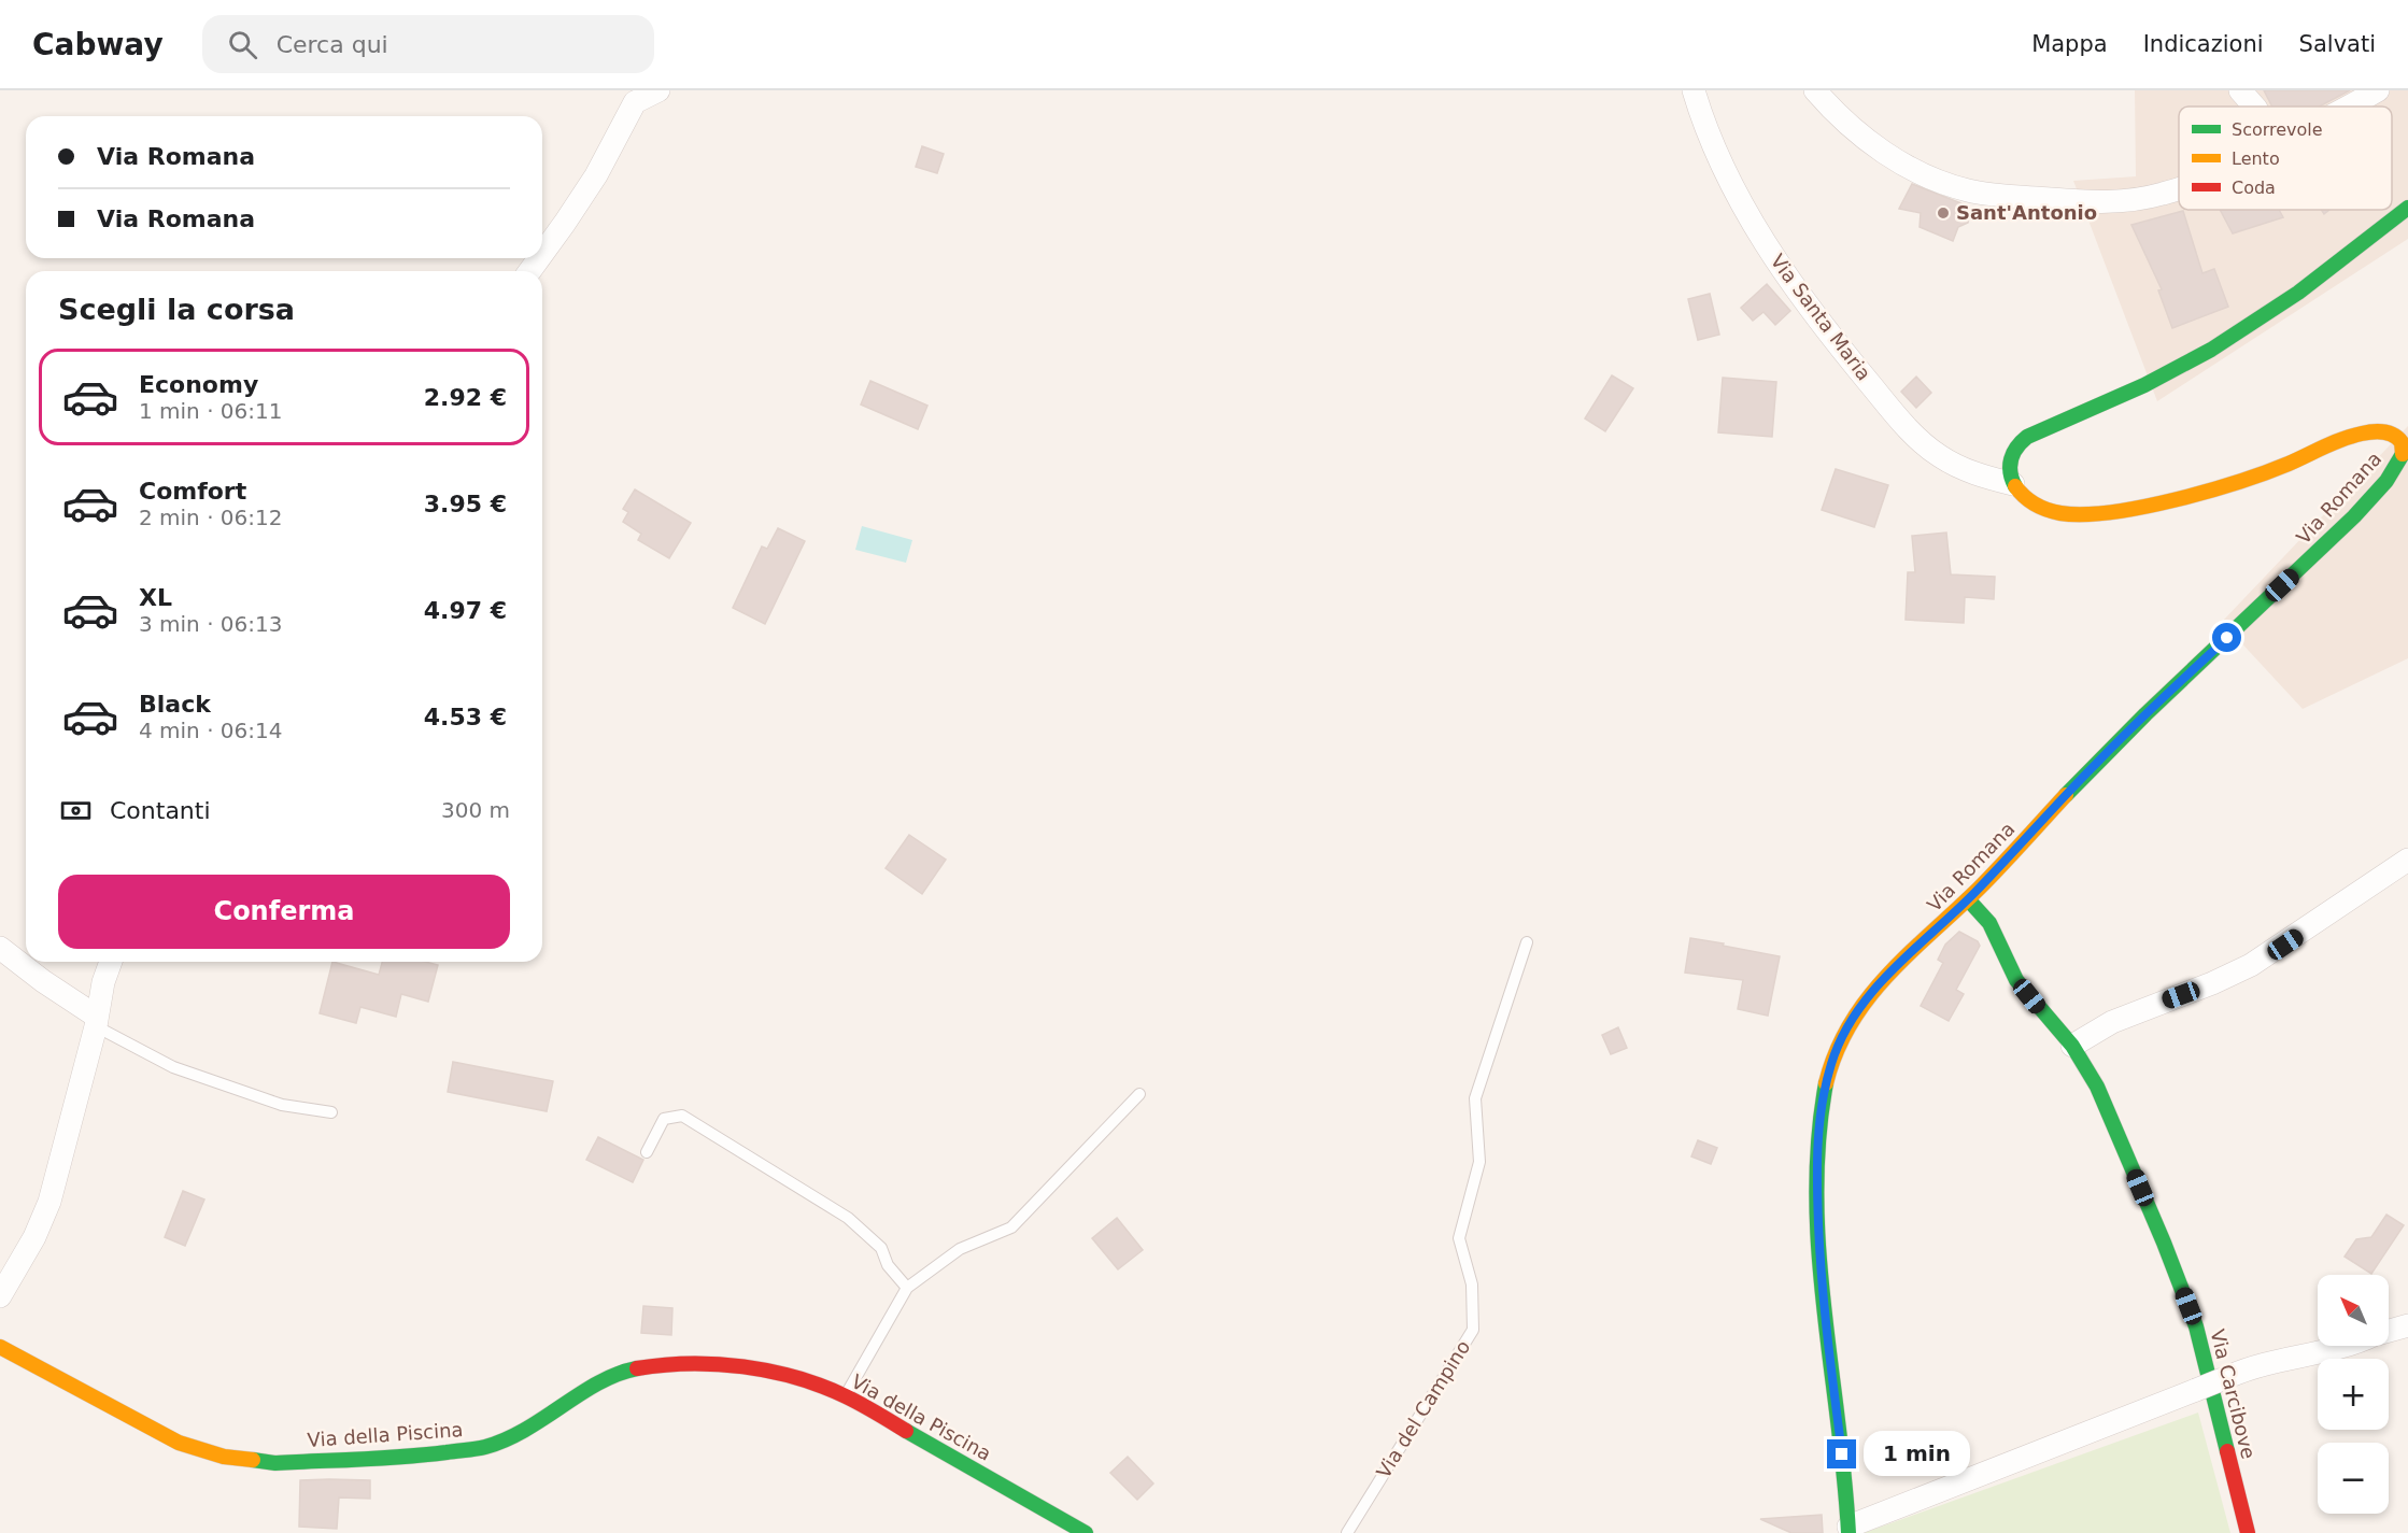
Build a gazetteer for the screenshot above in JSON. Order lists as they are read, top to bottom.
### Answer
{
  "streets": {
    "street": [
      "Via Santa Maria",
      "Via Romana",
      "Via Carcibove",
      "Via della Piscina"
    ],
    "lane": ["Via del Campino"]
  },
  "crossings": [
    ["Via Santa Maria", "Via Romana"],
    ["Via Romana", "Via Carcibove"]
  ],
  "places": ["Sant'Antonio"],
  "legend": ["Scorrevole", "Lento", "Coda"],
  "north": "top left",
  "page": {
    "header": "Cabway",
    "search": "Cerca qui",
    "nav": ["Mappa", "Indicazioni", "Salvati"],
    "banner": ["Via Romana", "Via Romana"],
    "heading": "Scegli la corsa",
    "list": [
      {
        "name": "Economy",
        "note": "1 min · 06:11",
        "value": "2.92 €"
      },
      {
        "name": "Comfort",
        "note": "2 min · 06:12",
        "value": "3.95 €"
      },
      {
        "name": "XL",
        "note": "3 min · 06:13",
        "value": "4.97 €"
      },
      {
        "name": "Black",
        "note": "4 min · 06:14",
        "value": "4.53 €"
      }
    ],
    "pay": ["Contanti", "300 m"],
    "buttons": "Conferma",
    "map_buttons": ["+", "−"],
    "bubble": "1 min"
  }
}
